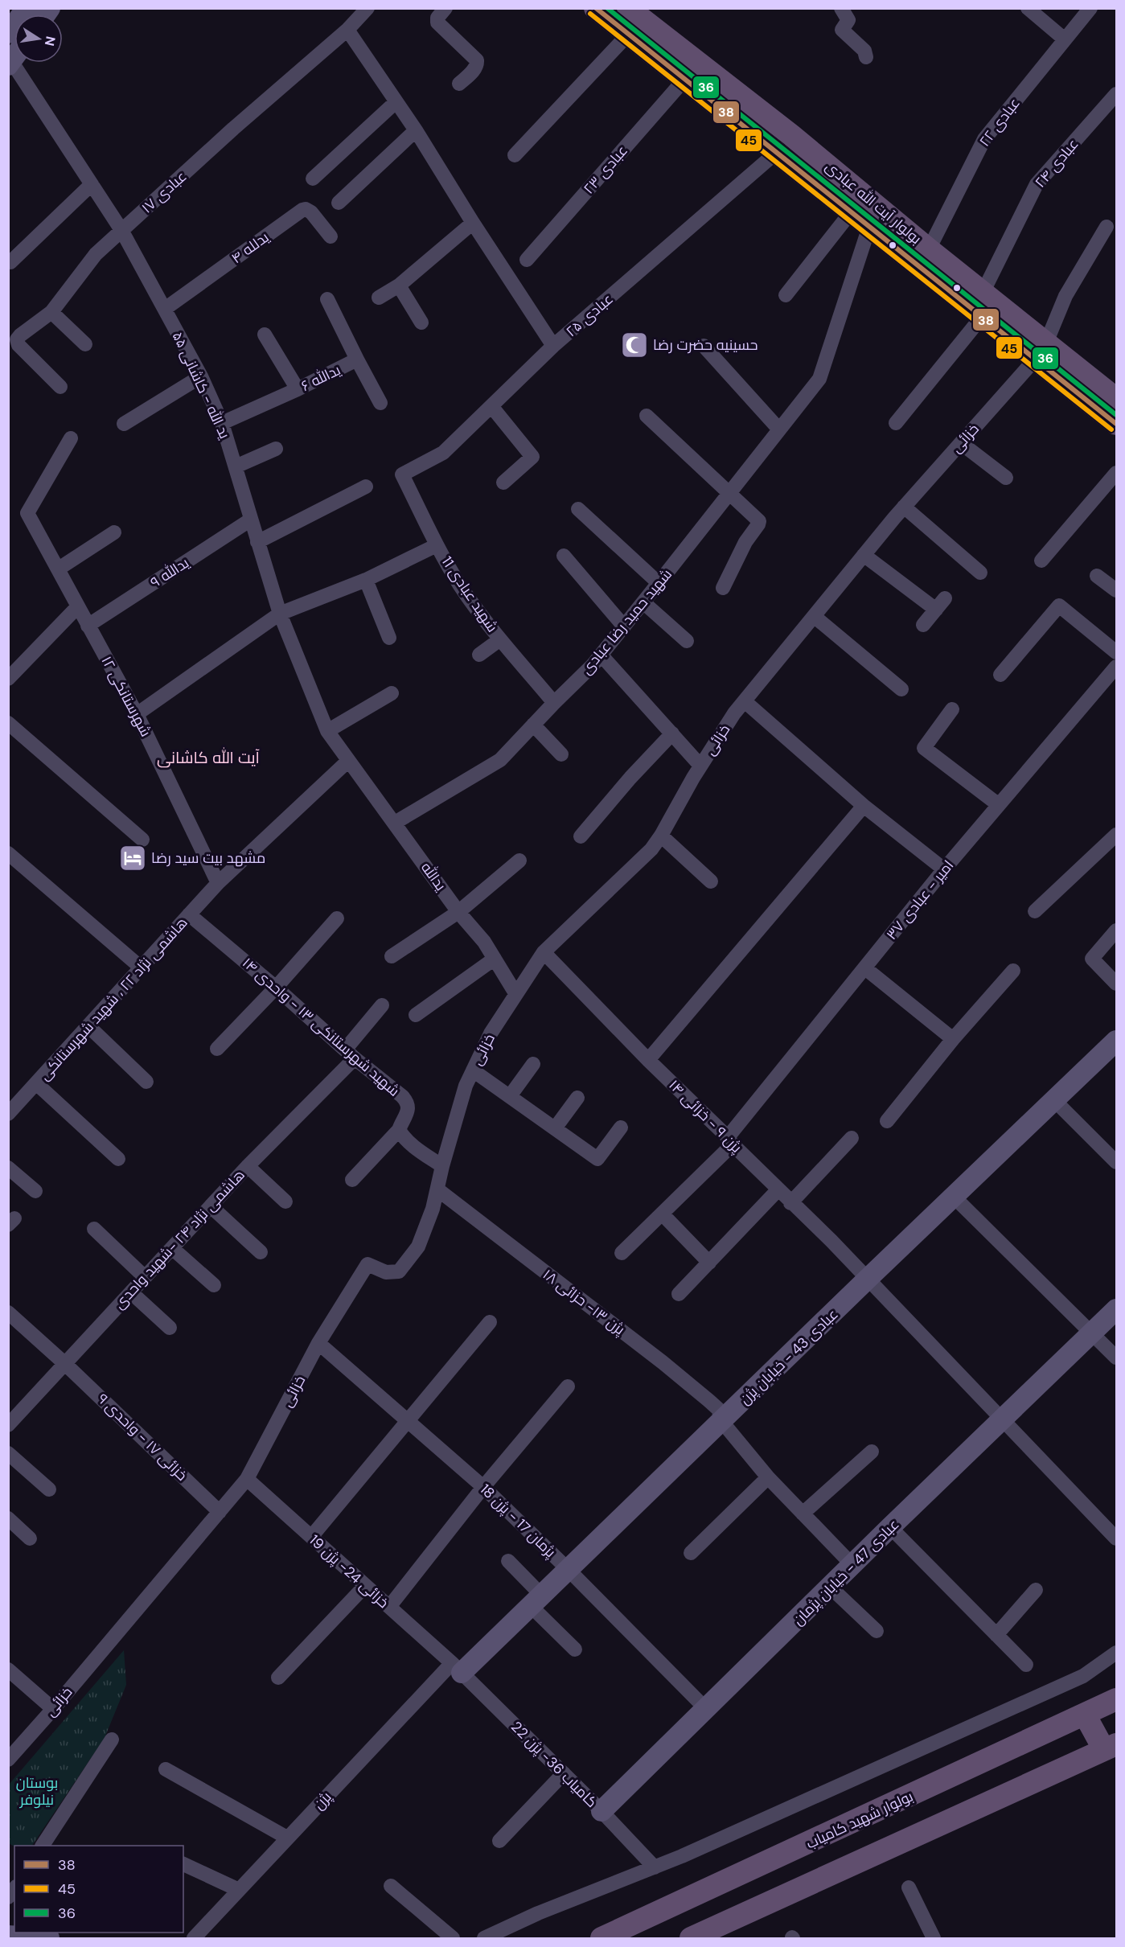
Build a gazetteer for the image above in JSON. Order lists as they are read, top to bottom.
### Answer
{
  "streets": {
    "main road": ["بولوار آیت الله عبادی", "بولوار شهید کامیاب"],
    "street": [
      "عبادی ۲۲",
      "عبادی ۲۴",
      "عبادی ۲۳",
      "عبادی ۱۷",
      "یدلله ۴",
      "عبادی ۲۵",
      "یدالله ۶",
      "ید الله - کاشانی ۵۵",
      "خزائی",
      "یدالله ۹",
      "شهید عبادی 11",
      "شهید حمید رضا عبادی",
      "شهرستانکی ۱۲",
      "یدالله",
      "امیر - عبادی ۳۷",
      "هاشمی نژاد ۲۲ ، شهید شهرستانکی",
      "شهید شهرستانکی ۱۳ - واحدی ۱۴",
      "پژن ۹ - خزائی ۱۴",
      "هاشمی نژاد ۲۴ -شهید واحدی",
      "پژن ۱۳- حزائی ۱۸",
      "عبادی 43 - خیابان پژن",
      "خزائی ۱۷ - واحدی ۹",
      "پژمان 17 - پژن 18",
      "خزائی 24- پژن 19",
      "عبادی 47 - خیابان پژمان",
      "کامیاب 36- پژن 22",
      "پژن"
    ]
  },
  "crossings": [
    ["عبادی ۲۲", "بولوار آیت الله عبادی"],
    ["عبادی ۲۴", "بولوار آیت الله عبادی"],
    ["عبادی ۲۳", "بولوار آیت الله عبادی"],
    ["عبادی ۱۷", "ید الله - کاشانی ۵۵"],
    ["بولوار آیت الله عبادی", "عبادی ۲۵"],
    ["بولوار آیت الله عبادی", "خزائی"],
    ["بولوار آیت الله عبادی", "شهید حمید رضا عبادی"],
    ["یدلله ۴", "ید الله - کاشانی ۵۵"],
    ["عبادی ۲۵", "شهید عبادی 11"],
    ["یدالله ۶", "ید الله - کاشانی ۵۵"],
    ["ید الله - کاشانی ۵۵", "یدالله ۹"],
    ["ید الله - کاشانی ۵۵", "یدالله"],
    ["ید الله - کاشانی ۵۵", "هاشمی نژاد ۲۲ ، شهید شهرستانکی"],
    ["خزائی", "یدالله"],
    ["خزائی", "پژن ۹ - خزائی ۱۴"],
    ["خزائی", "پژن ۱۳- حزائی ۱۸"],
    ["خزائی", "خزائی ۱۷ - واحدی ۹"],
    ["خزائی", "پژمان 17 - پژن 18"],
    ["خزائی", "خزائی 24- پژن 19"],
    ["یدالله ۹", "شهرستانکی ۱۲"],
    ["شهید عبادی 11", "شهید حمید رضا عبادی"],
    ["شهید حمید رضا عبادی", "یدالله"],
    ["شهرستانکی ۱۲", "هاشمی نژاد ۲۲ ، شهید شهرستانکی"],
    ["یدالله", "هاشمی نژاد ۲۲ ، شهید شهرستانکی"],
    ["امیر - عبادی ۳۷", "پژن ۹ - خزائی ۱۴"],
    ["هاشمی نژاد ۲۲ ، شهید شهرستانکی", "شهید شهرستانکی ۱۳ - واحدی ۱۴"],
    ["شهید شهرستانکی ۱۳ - واحدی ۱۴", "هاشمی نژاد ۲۴ -شهید واحدی"],
    ["پژن ۹ - خزائی ۱۴", "عبادی 43 - خیابان پژن"],
    ["پژن ۹ - خزائی ۱۴", "عبادی 47 - خیابان پژمان"],
    ["هاشمی نژاد ۲۴ -شهید واحدی", "خزائی ۱۷ - واحدی ۹"],
    ["پژن ۱۳- حزائی ۱۸", "عبادی 43 - خیابان پژن"],
    ["پژن ۱۳- حزائی ۱۸", "عبادی 47 - خیابان پژمان"],
    ["عبادی 43 - خیابان پژن", "پژمان 17 - پژن 18"],
    ["عبادی 43 - خیابان پژن", "خزائی 24- پژن 19"],
    ["عبادی 43 - خیابان پژن", "کامیاب 36- پژن 22"],
    ["عبادی 43 - خیابان پژن", "پژن"],
    ["پژمان 17 - پژن 18", "عبادی 47 - خیابان پژمان"],
    ["خزائی 24- پژن 19", "کامیاب 36- پژن 22"],
    ["خزائی 24- پژن 19", "پژن"],
    ["عبادی 47 - خیابان پژمان", "کامیاب 36- پژن 22"],
    ["کامیاب 36- پژن 22", "پژن"]
  ],
  "districts": ["آیت الله کاشانی"],
  "parks": ["بوستان نیلوفر"],
  "places": {
    "mosque": ["حسینیه حضرت رضا"],
    "hotel": ["مشهد بيت سيد رضا"]
  },
  "lines": ["transit line 38", "transit line 36", "transit line 45"],
  "legend": ["38", "45", "36"],
  "north": "right"
}
